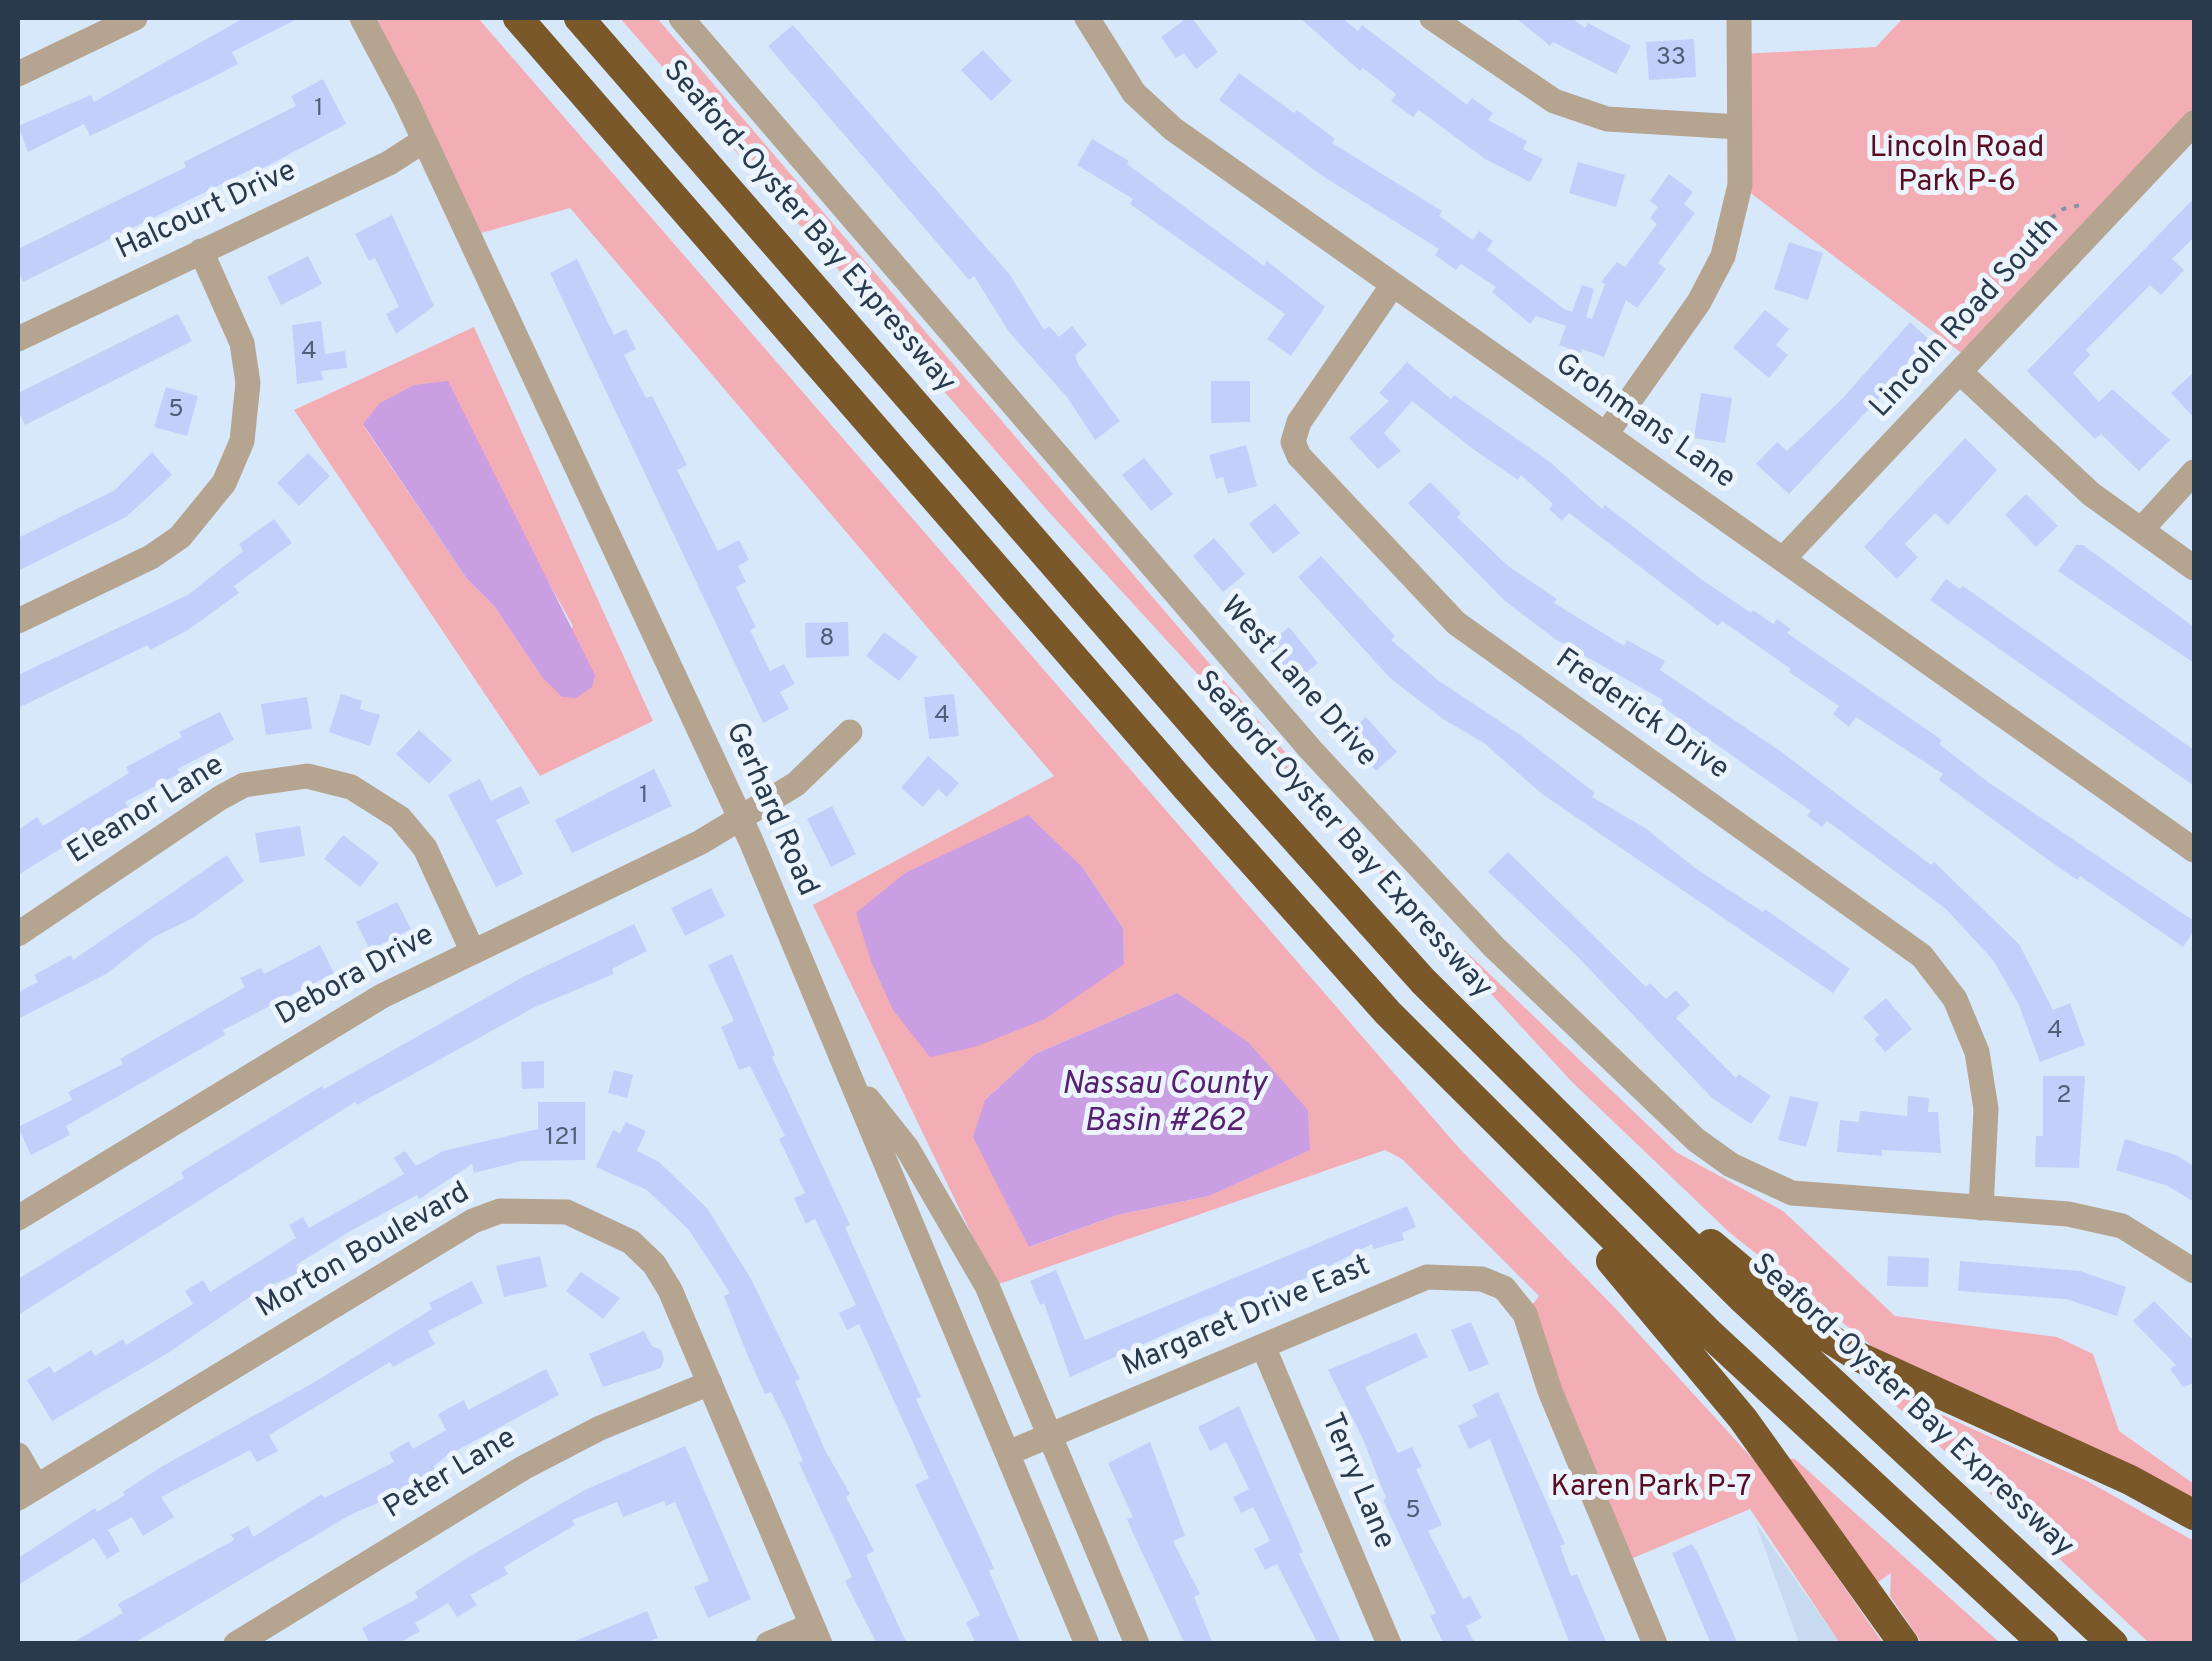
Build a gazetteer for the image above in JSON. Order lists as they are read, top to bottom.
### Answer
{
  "streets": {
    "highway": ["Seaford-Oyster Bay Expressway"],
    "street": [
      "Halcourt Drive",
      "Lincoln Road South",
      "Grohmans Lane",
      "West Lane Drive",
      "Frederick Drive",
      "Gerhard Road",
      "Eleanor Lane",
      "Debora Drive",
      "Morton Boulevard",
      "Margaret Drive East",
      "Peter Lane",
      "Terry Lane"
    ]
  },
  "crossings": [
    ["Halcourt Drive", "Gerhard Road"],
    ["Lincoln Road South", "Grohmans Lane"],
    ["Grohmans Lane", "Frederick Drive"],
    ["West Lane Drive", "Frederick Drive"],
    ["Gerhard Road", "Debora Drive"],
    ["Gerhard Road", "Margaret Drive East"],
    ["Eleanor Lane", "Debora Drive"],
    ["Morton Boulevard", "Peter Lane"],
    ["Margaret Drive East", "Terry Lane"]
  ],
  "water": ["Nassau County Basin #262"],
  "parks": ["Lincoln Road Park P-6", "Karen Park P-7"],
  "house_numbers": [
    "33",
    "1",
    "4",
    "5",
    "8",
    "4",
    "1",
    "4",
    "2",
    "121",
    "5"
  ]
}
